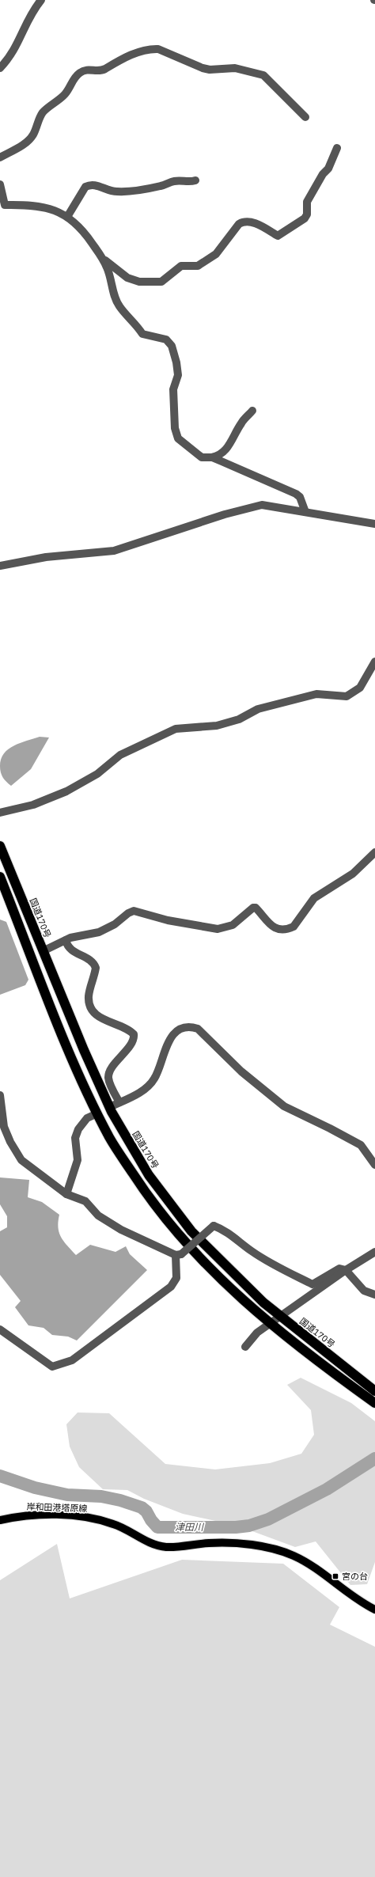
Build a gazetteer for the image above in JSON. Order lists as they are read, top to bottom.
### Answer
{
  "streets": {
    "highway": ["国道170号"],
    "main road": ["岸和田港塔原線"]
  },
  "water": ["津田川"],
  "places": {
    "transit": ["宮の台"]
  }
}
